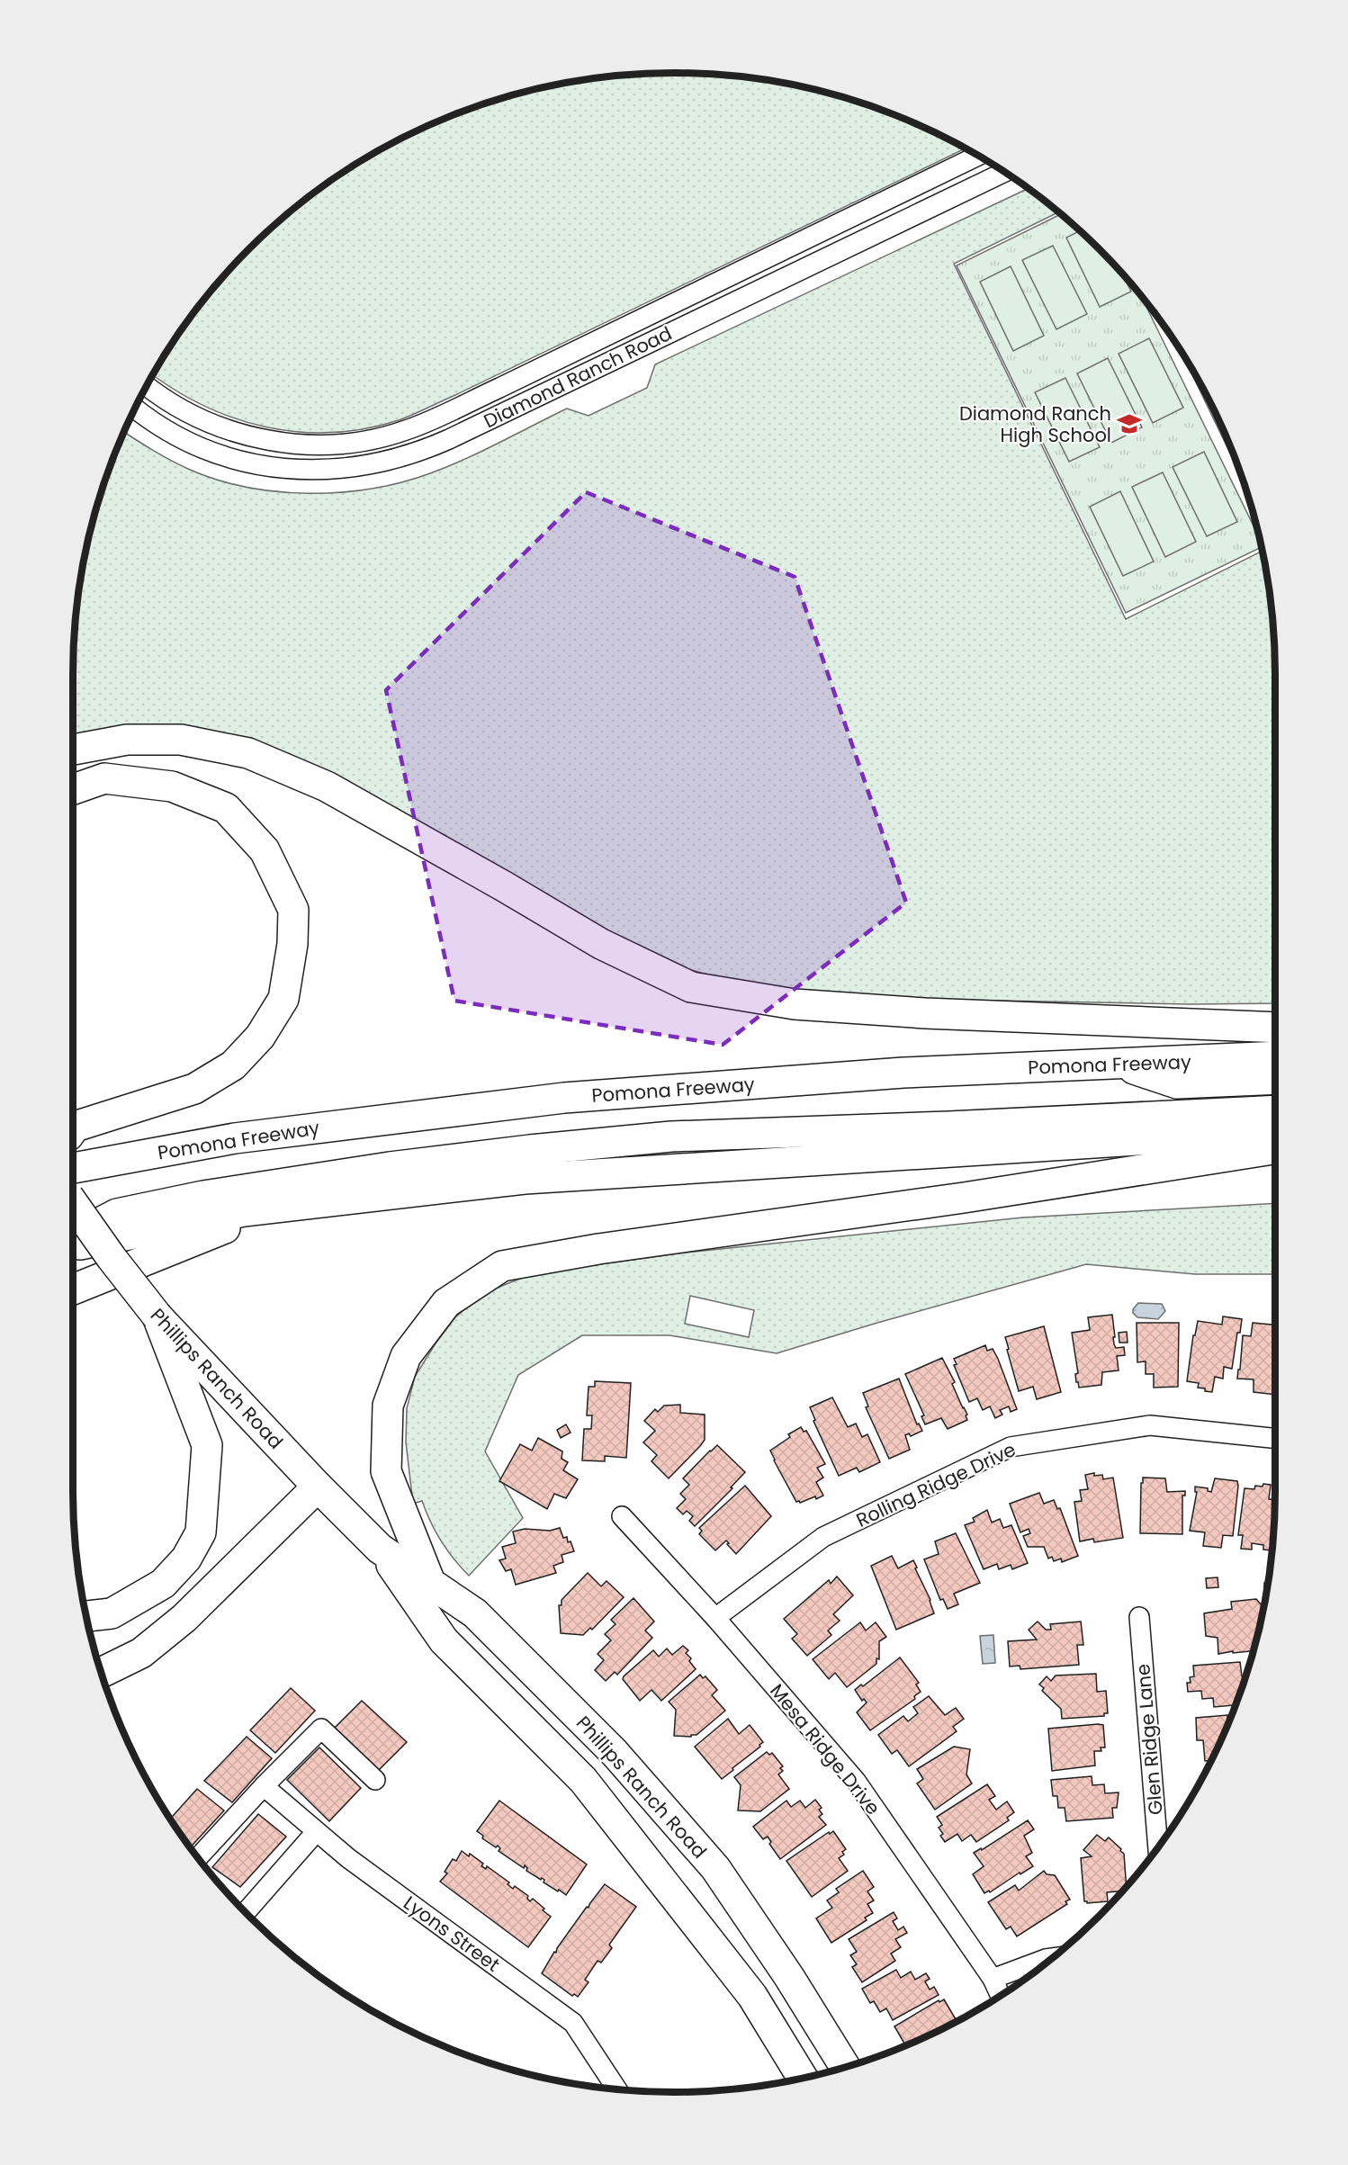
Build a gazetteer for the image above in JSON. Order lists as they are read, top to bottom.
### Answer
{
  "streets": {
    "main road": ["Pomona Freeway", "Phillips Ranch Road"],
    "street": [
      "Diamond Ranch Road",
      "Rolling Ridge Drive",
      "Glen Ridge Lane",
      "Mesa Ridge Drive",
      "Lyons Street"
    ]
  },
  "crossings": [
    ["Rolling Ridge Drive", "Mesa Ridge Drive"]
  ],
  "places": {
    "school or university": ["Diamond Ranch High School"]
  }
}
